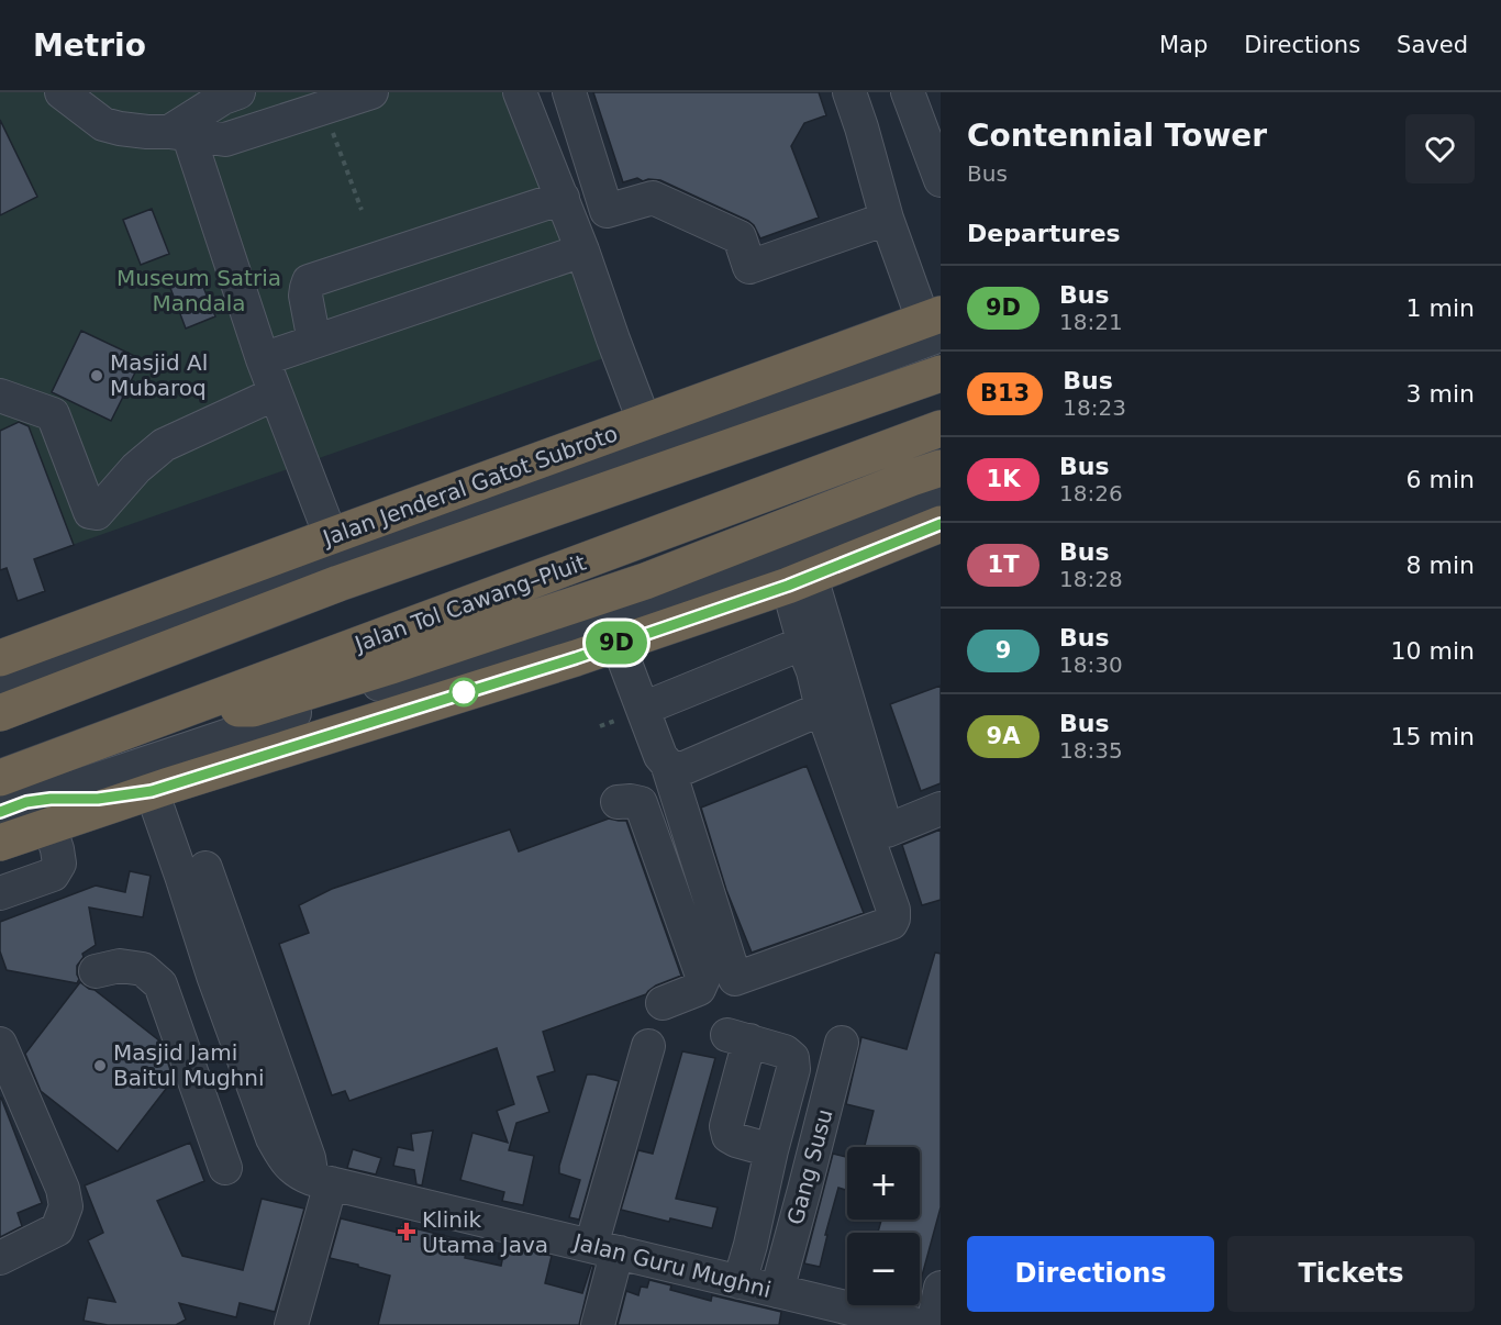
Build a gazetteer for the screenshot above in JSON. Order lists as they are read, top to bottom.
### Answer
{
  "streets": {
    "highway": ["Jalan Jenderal Gatot Subroto", "Jalan Tol Cawang–Pluit"],
    "street": ["Gang Susu", "Jalan Guru Mughni"]
  },
  "crossings": [
    ["Gang Susu", "Jalan Guru Mughni"]
  ],
  "parks": ["Museum Satria Mandala"],
  "places": {
    "other": ["Masjid Al Mubaroq", "Masjid Jami Baitul Mughni"],
    "health": ["Klinik Utama Java"]
  },
  "lines": ["bus line 9D"],
  "page": {
    "header": "Metrio",
    "nav": ["Map", "Directions", "Saved"],
    "on_map": "9D",
    "heading": [
      ["Contennial Tower", "Bus"],
      "Departures"
    ],
    "list": [
      {
        "mark": "9D",
        "name": "Bus",
        "note": "18:21",
        "value": "1 min"
      },
      {
        "mark": "B13",
        "name": "Bus",
        "note": "18:23",
        "value": "3 min"
      },
      {
        "mark": "1K",
        "name": "Bus",
        "note": "18:26",
        "value": "6 min"
      },
      {
        "mark": "1T",
        "name": "Bus",
        "note": "18:28",
        "value": "8 min"
      },
      {
        "mark": "9",
        "name": "Bus",
        "note": "18:30",
        "value": "10 min"
      },
      {
        "mark": "9A",
        "name": "Bus",
        "note": "18:35",
        "value": "15 min"
      }
    ],
    "map_buttons": ["+", "−"],
    "buttons": ["Directions", "Tickets"]
  }
}
